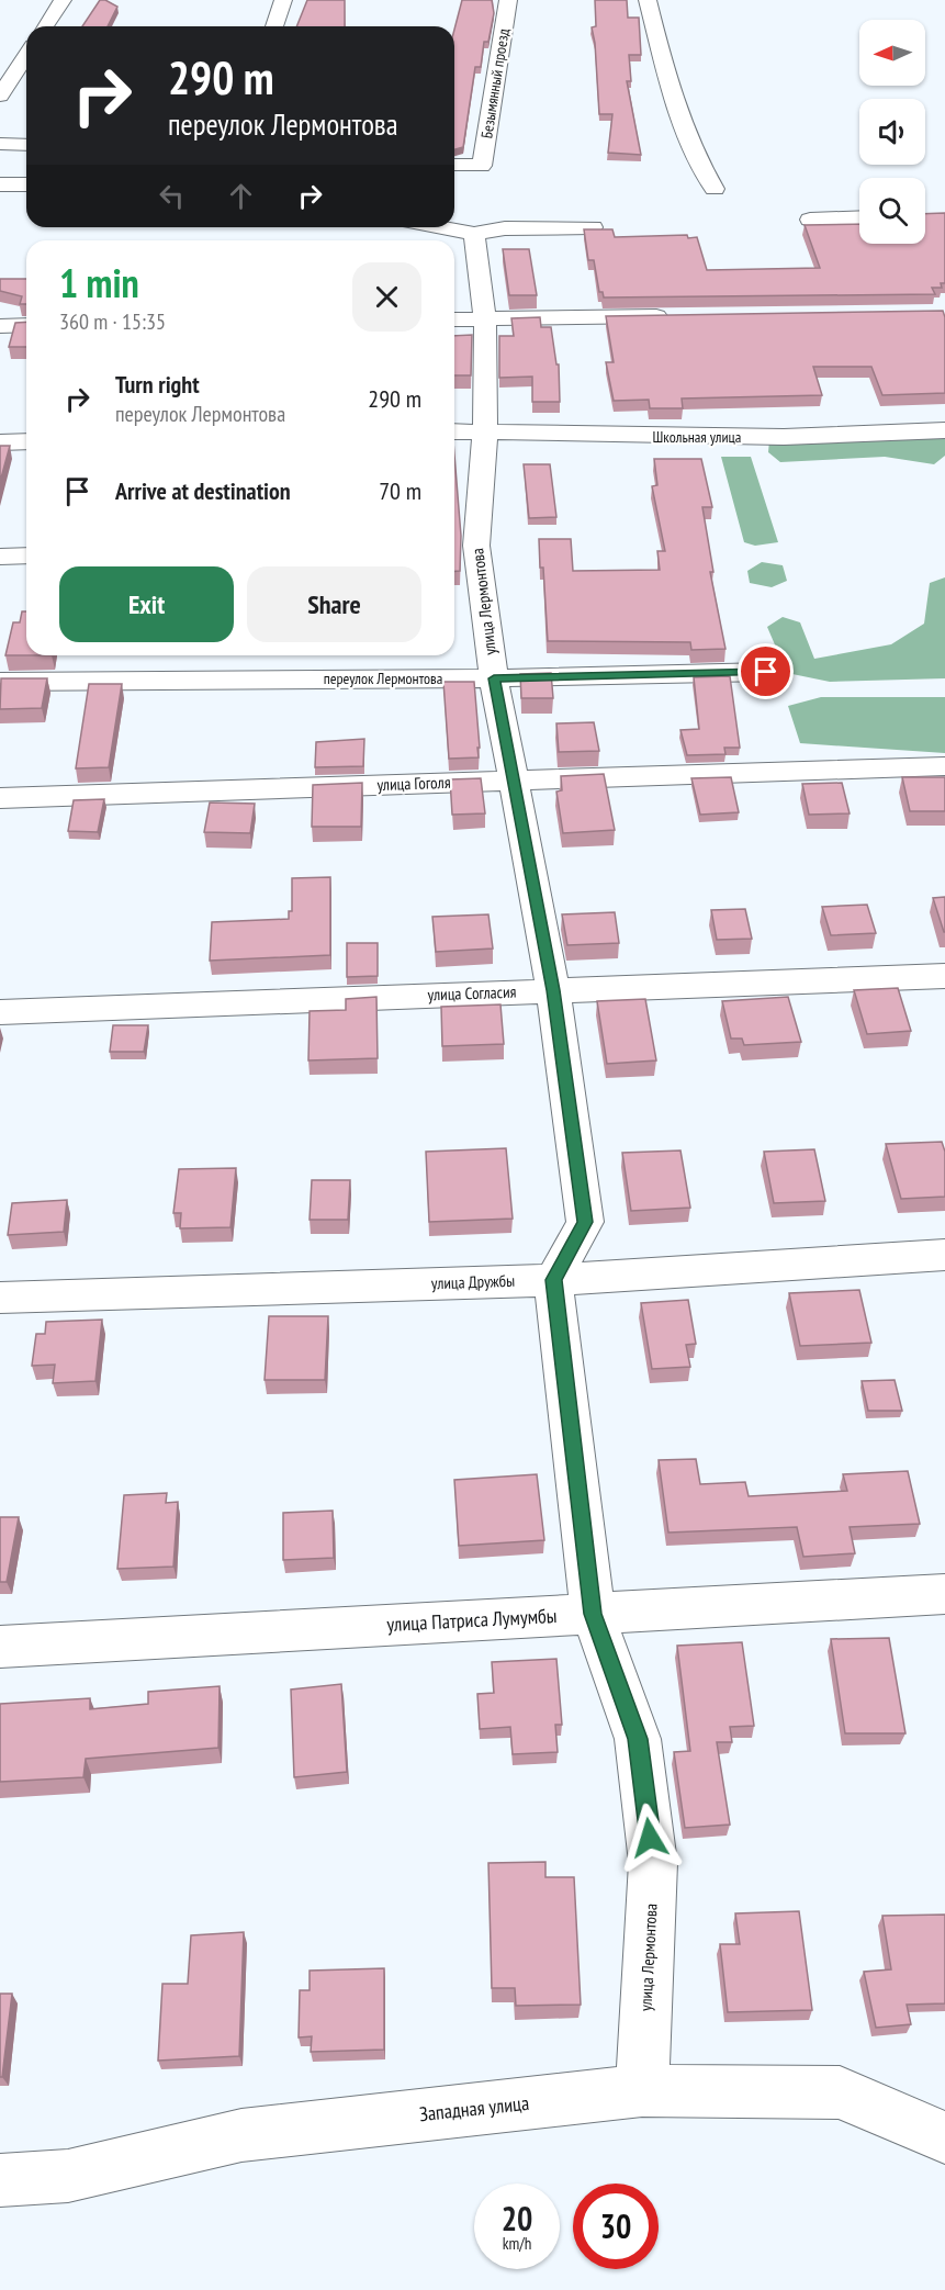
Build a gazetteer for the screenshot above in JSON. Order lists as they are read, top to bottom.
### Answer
{
  "streets": {
    "street": [
      "Безымянный проезд",
      "Школьная улица",
      "улица Лермонтова",
      "переулок Лермонтова",
      "улица Гоголя",
      "улица Согласия",
      "улица Дружбы",
      "улица Патриса Лумумбы",
      "Западная улица"
    ]
  },
  "crossings": [
    ["Школьная улица", "улица Лермонтова"],
    ["улица Лермонтова", "переулок Лермонтова"],
    ["улица Лермонтова", "улица Гоголя"],
    ["улица Лермонтова", "улица Согласия"],
    ["улица Лермонтова", "улица Дружбы"],
    ["улица Лермонтова", "улица Патриса Лумумбы"],
    ["улица Лермонтова", "Западная улица"]
  ],
  "north": "left",
  "page": {
    "turn": ["290 m", "переулок Лермонтова"],
    "heading": ["1 min", "360 m · 15:35"],
    "list": [
      {
        "name": "Turn right",
        "note": "переулок Лермонтова",
        "value": "290 m"
      },
      {
        "name": "Arrive at destination",
        "value": "70 m"
      }
    ],
    "buttons": ["Exit", "Share"],
    "speed": "20 km/h",
    "limit": "30"
  }
}
